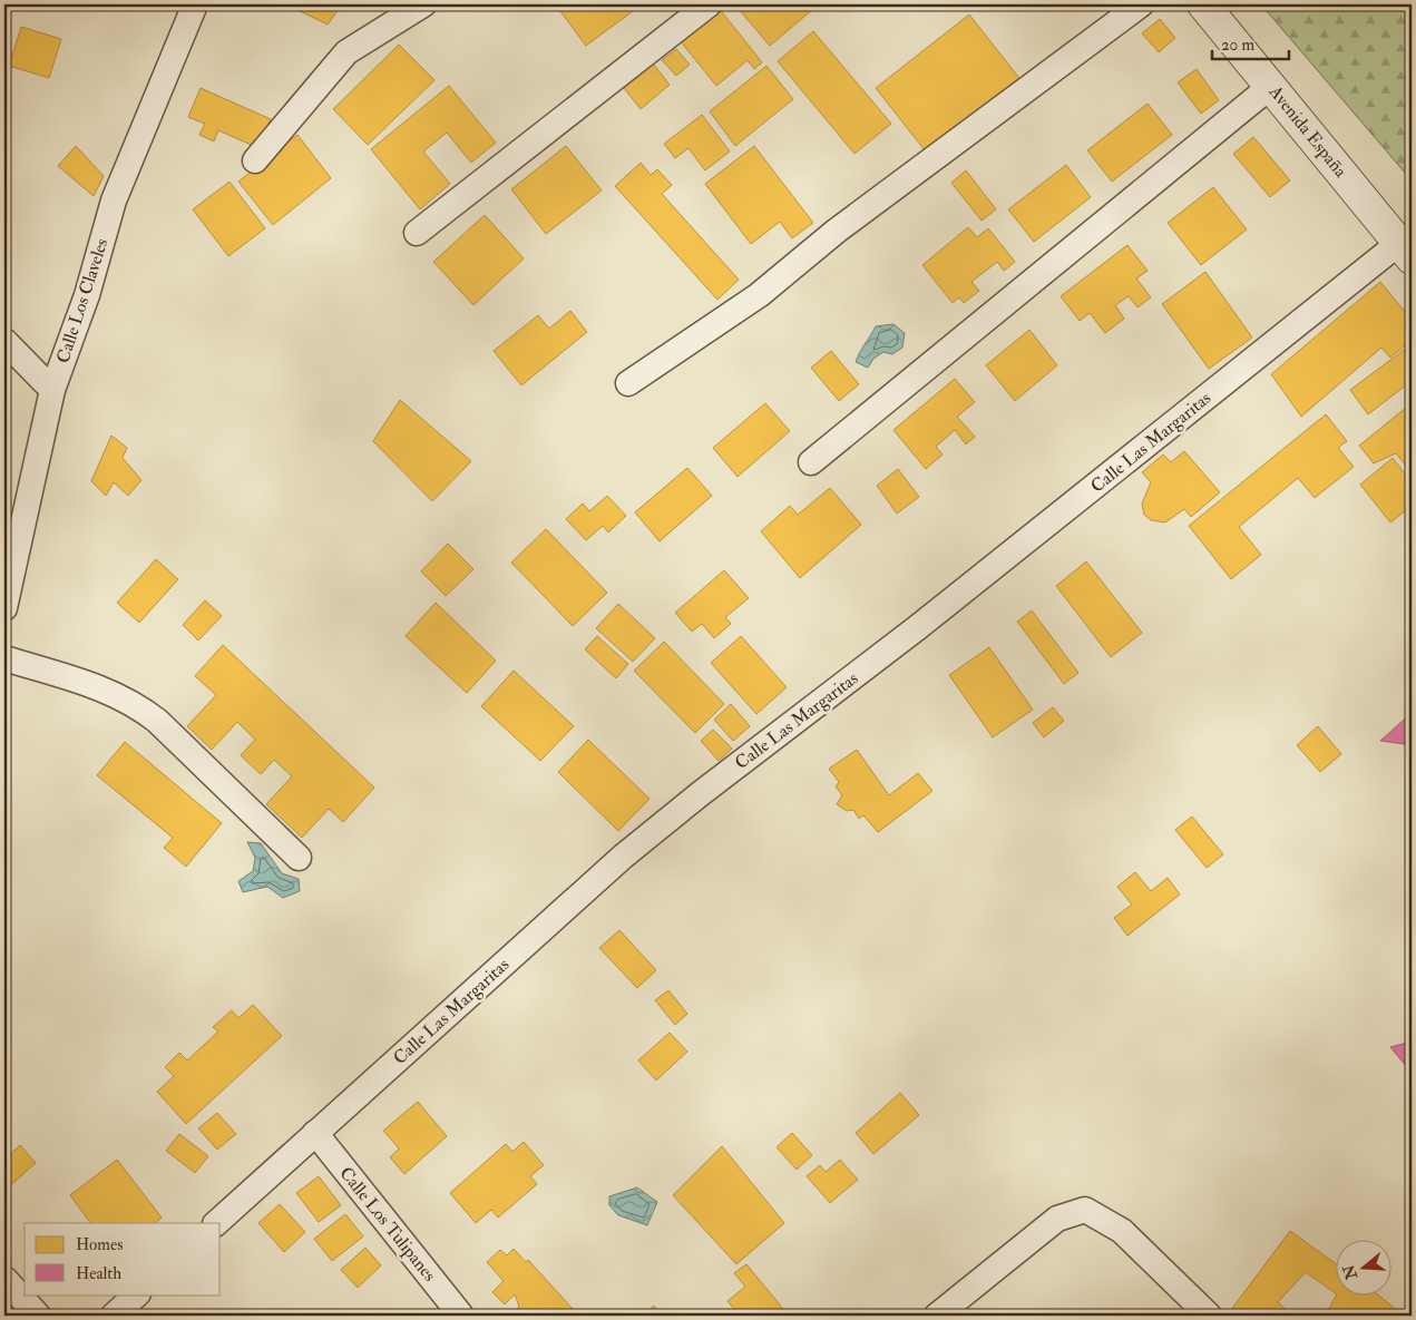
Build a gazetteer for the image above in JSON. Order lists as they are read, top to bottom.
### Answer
{
  "streets": {
    "street": [
      "Avenida España",
      "Calle Los Claveles",
      "Calle Las Margaritas",
      "Calle Los Tulipanes"
    ]
  },
  "crossings": [
    ["Avenida España", "Calle Las Margaritas"],
    ["Calle Las Margaritas", "Calle Los Tulipanes"]
  ],
  "legend": ["Homes", "Health"],
  "scale_bar": "20 m",
  "north": "left"
}
